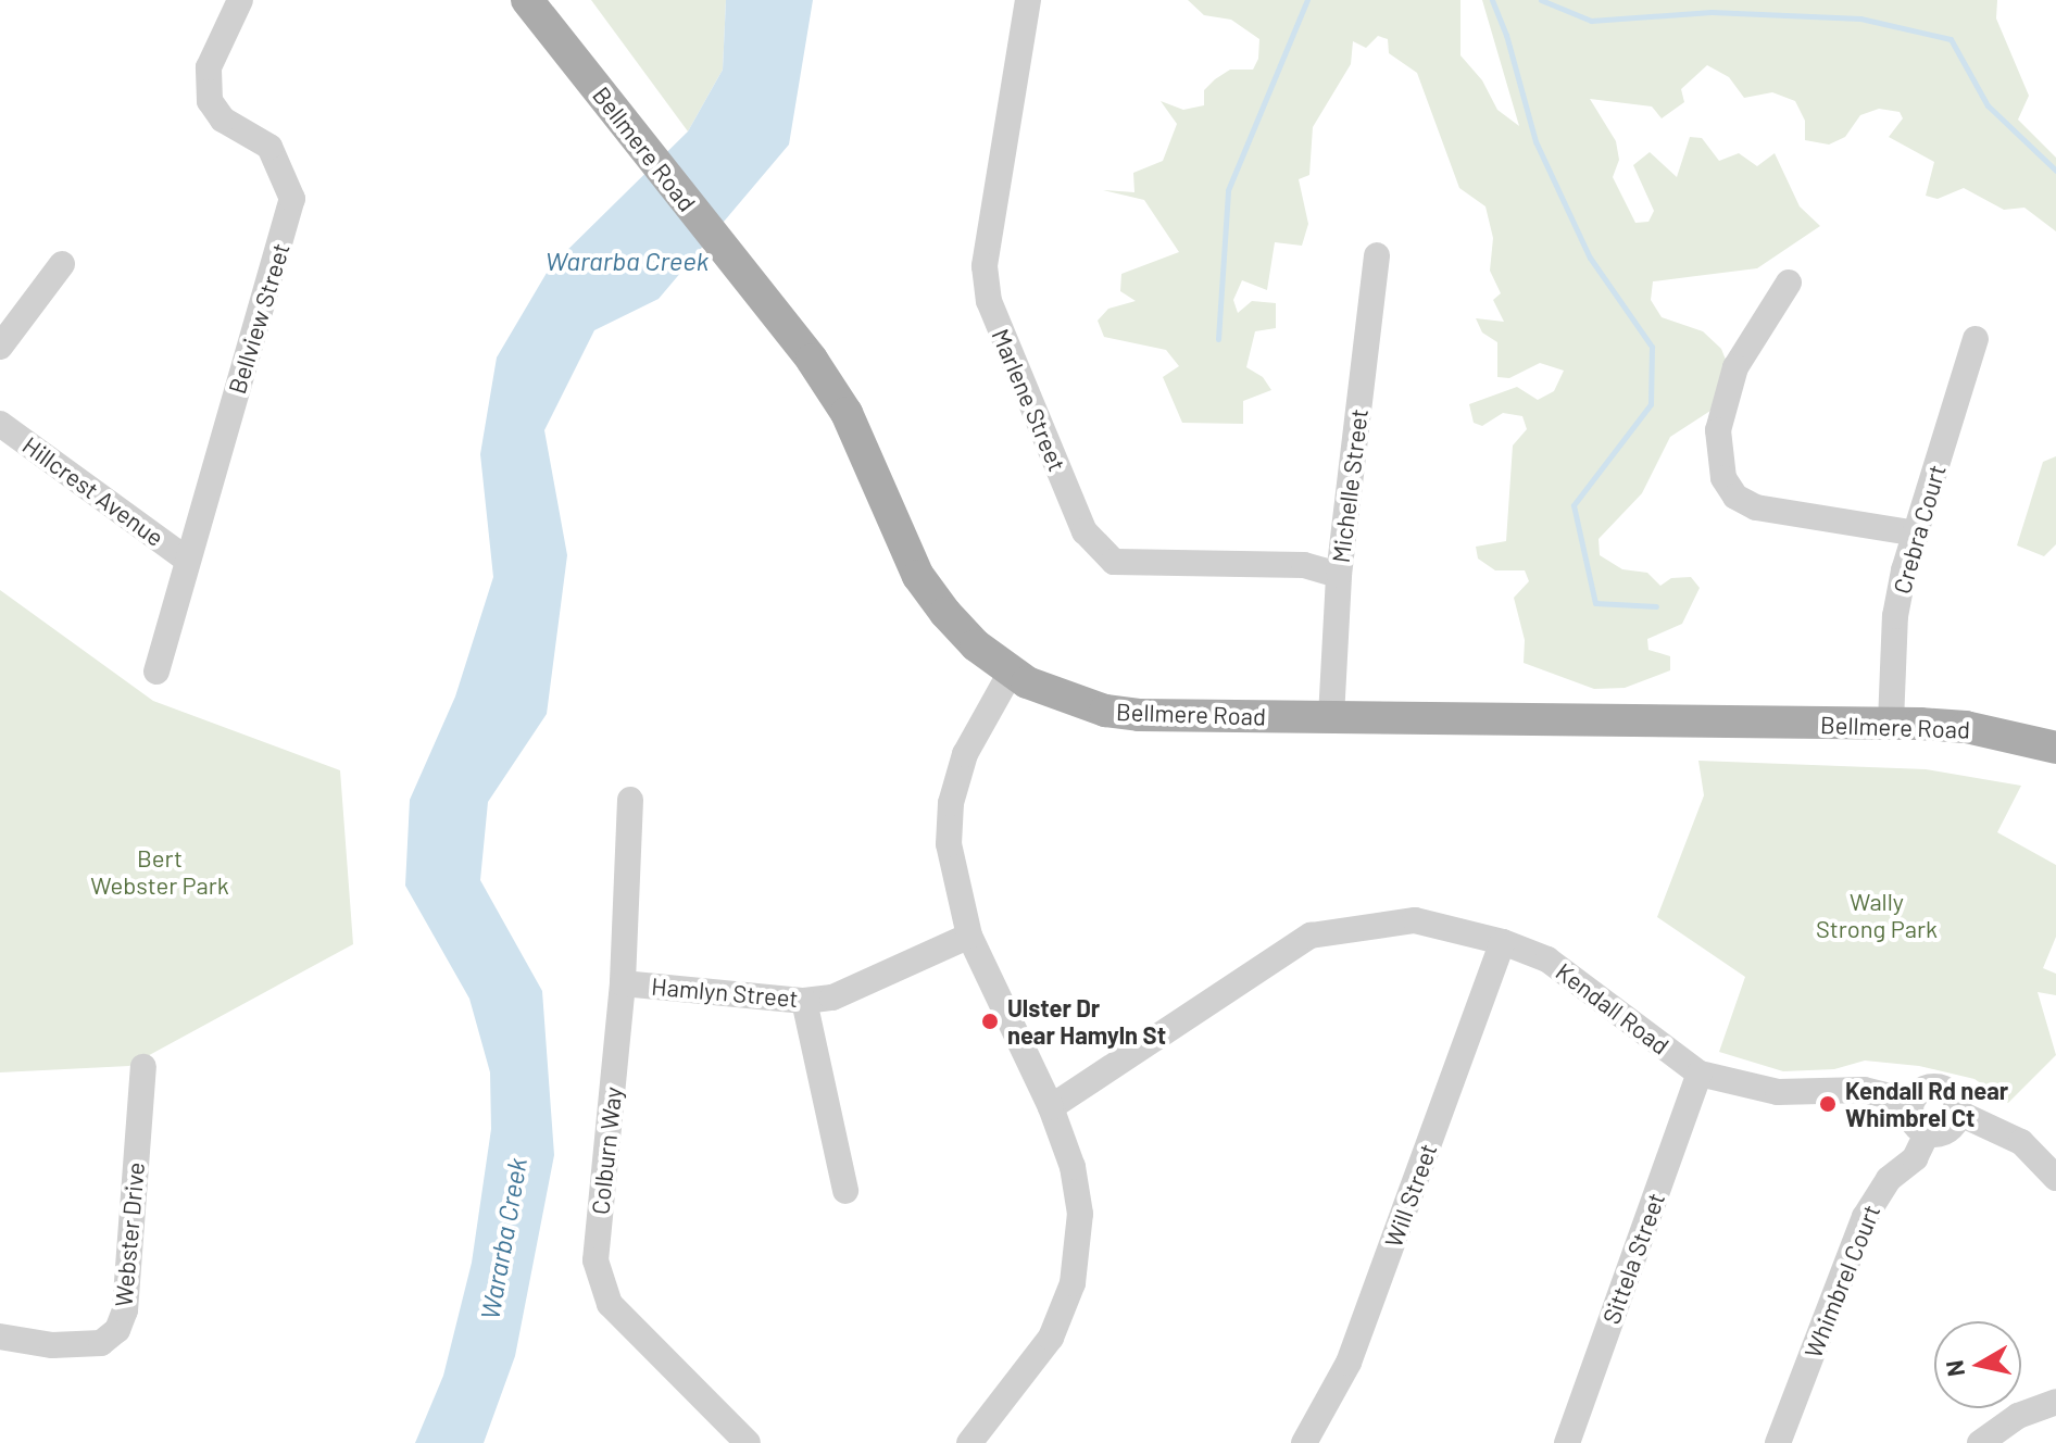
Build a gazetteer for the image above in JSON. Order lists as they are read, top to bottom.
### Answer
{
  "streets": {
    "main road": ["Bellmere Road"],
    "street": [
      "Bellview Street",
      "Marlene Street",
      "Michelle Street",
      "Hillcrest Avenue",
      "Crebra Court",
      "Hamlyn Street",
      "Kendall Road",
      "Colburn Way",
      "Will Street",
      "Webster Drive",
      "Sittela Street",
      "Whimbrel Court"
    ]
  },
  "crossings": [
    ["Bellmere Road", "Michelle Street"],
    ["Bellmere Road", "Crebra Court"],
    ["Bellview Street", "Hillcrest Avenue"],
    ["Marlene Street", "Michelle Street"],
    ["Hamlyn Street", "Colburn Way"],
    ["Kendall Road", "Will Street"],
    ["Kendall Road", "Sittela Street"],
    ["Kendall Road", "Whimbrel Court"]
  ],
  "water": ["Wararba Creek"],
  "parks": ["Bert Webster Park", "Wally Strong Park"],
  "places": ["Ulster Dr near Hamyln St", "Kendall Rd near Whimbrel Ct"],
  "north": "left"
}
